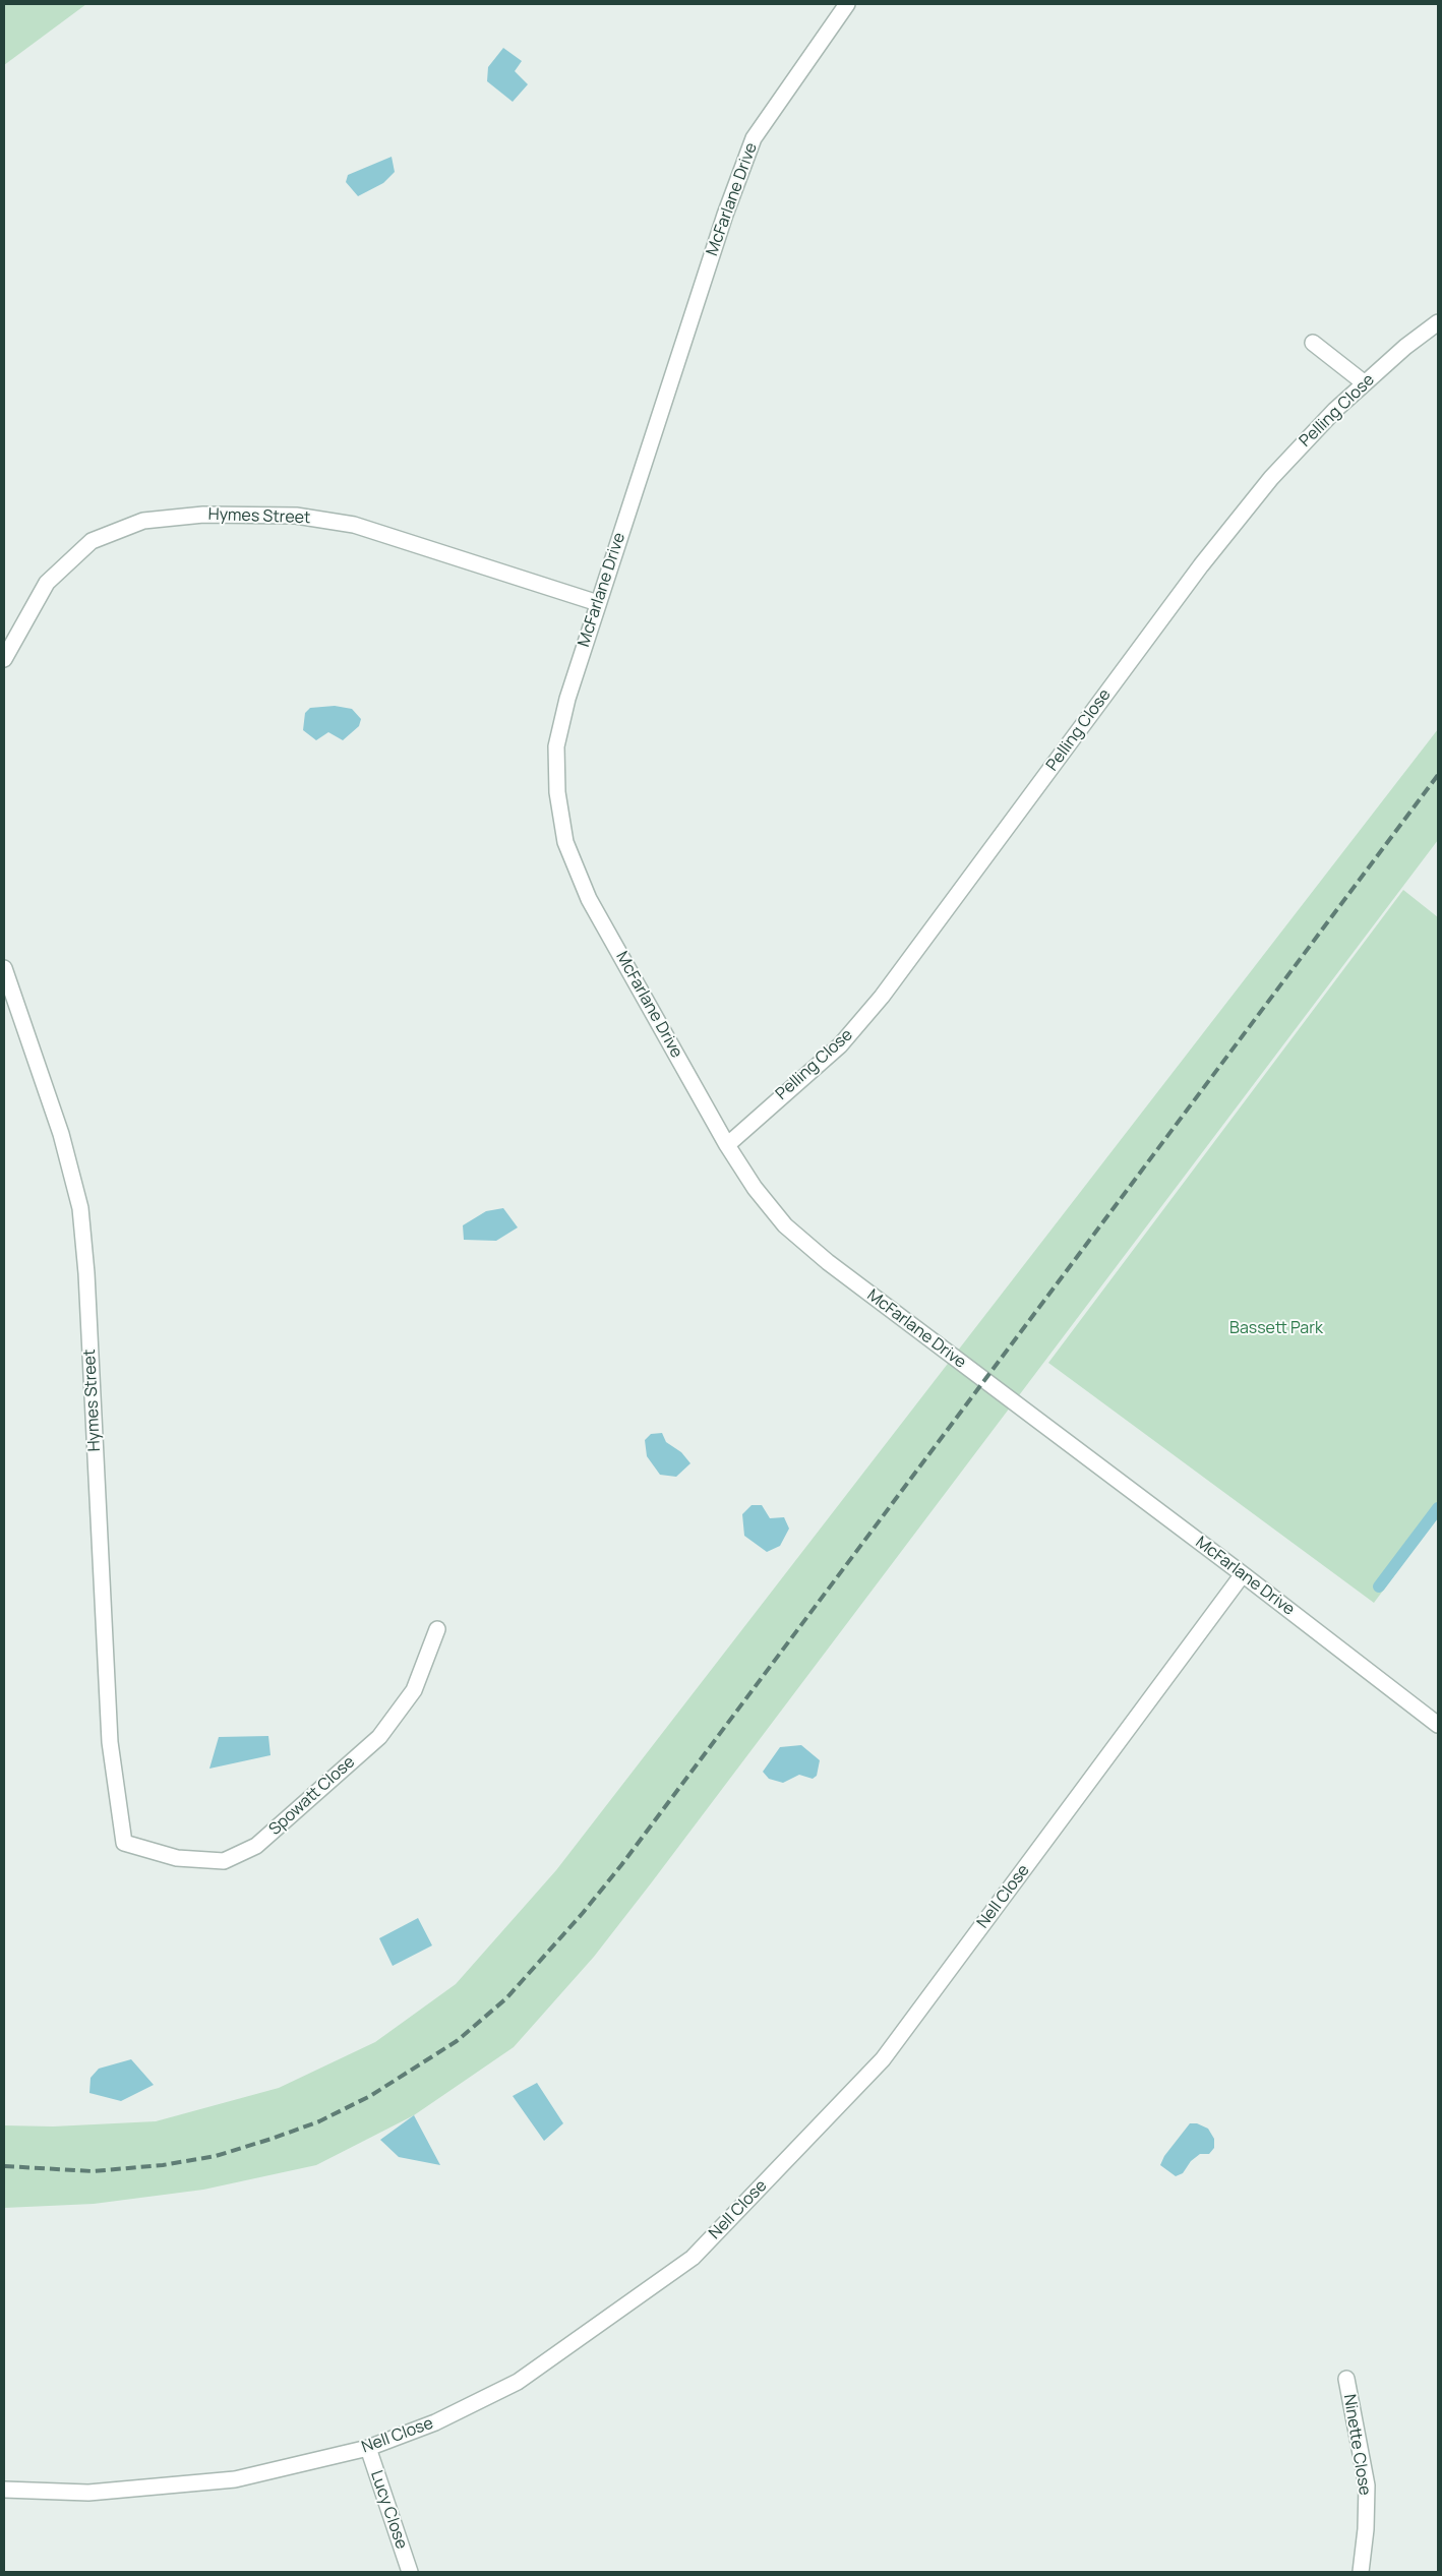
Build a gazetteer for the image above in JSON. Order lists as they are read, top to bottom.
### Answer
{
  "streets": {
    "street": [
      "McFarlane Drive",
      "Pelling Close",
      "Hymes Street",
      "Spowatt Close",
      "Nell Close",
      "Ninette Close",
      "Lucy Close"
    ]
  },
  "crossings": [
    ["McFarlane Drive", "Pelling Close"],
    ["McFarlane Drive", "Hymes Street"],
    ["McFarlane Drive", "Nell Close"],
    ["Hymes Street", "Spowatt Close"],
    ["Nell Close", "Lucy Close"]
  ],
  "parks": ["Bassett Park"]
}
